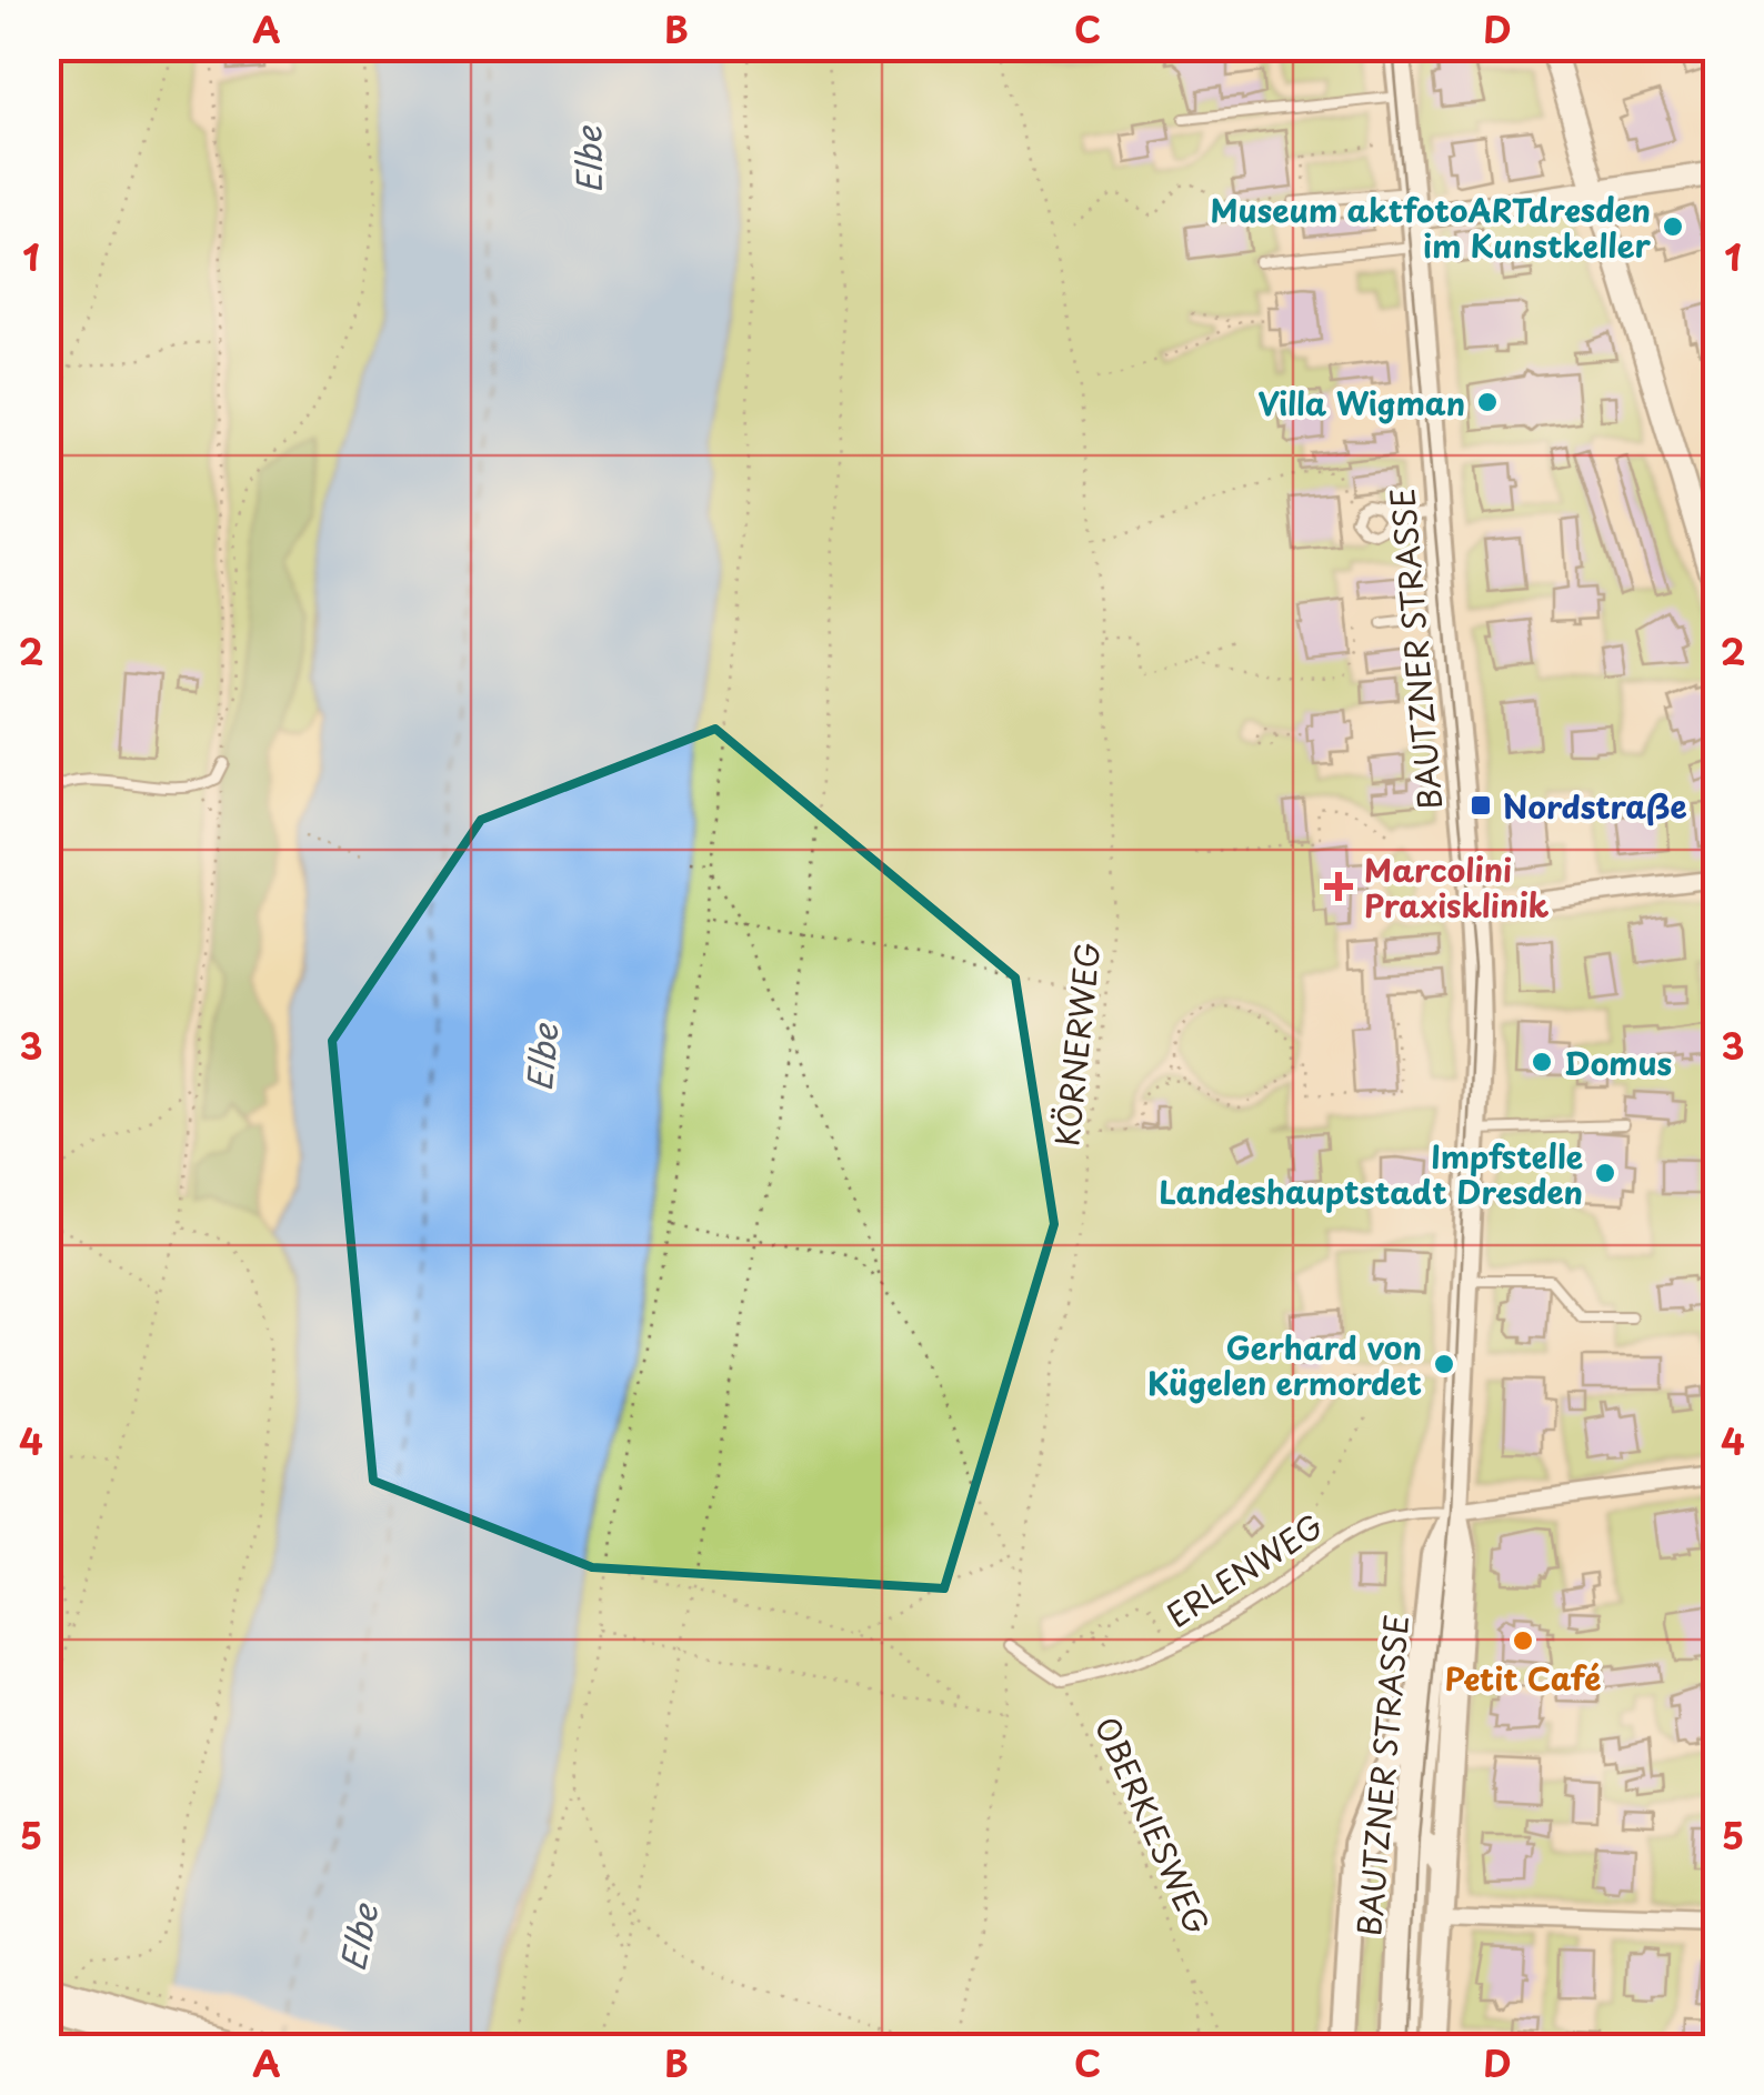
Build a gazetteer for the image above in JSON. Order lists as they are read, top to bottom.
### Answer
{
  "streets": {
    "main road": ["BAUTZNER STRASSE"],
    "lane": ["ERLENWEG"],
    "path": ["KÖRNERWEG", "OBERKIESWEG"]
  },
  "crossings": [
    ["BAUTZNER STRASSE", "ERLENWEG"],
    ["ERLENWEG", "OBERKIESWEG"]
  ],
  "water": ["Elbe"],
  "places": {
    "other": [
      "Museum aktfotoARTdresden im Kunstkeller",
      "Villa Wigman",
      "Domus",
      "Impfstelle Landeshauptstadt Dresden",
      "Gerhard von Kügelen ermordet",
      "Petit Café"
    ],
    "transit": ["Nordstraße"],
    "health": ["Marcolini Praxisklinik"]
  },
  "grid": {
    "columns": [
      "A",
      "B",
      "C",
      "D"
    ],
    "rows": [
      "1",
      "2",
      "3",
      "4",
      "5"
    ]
  }
}
